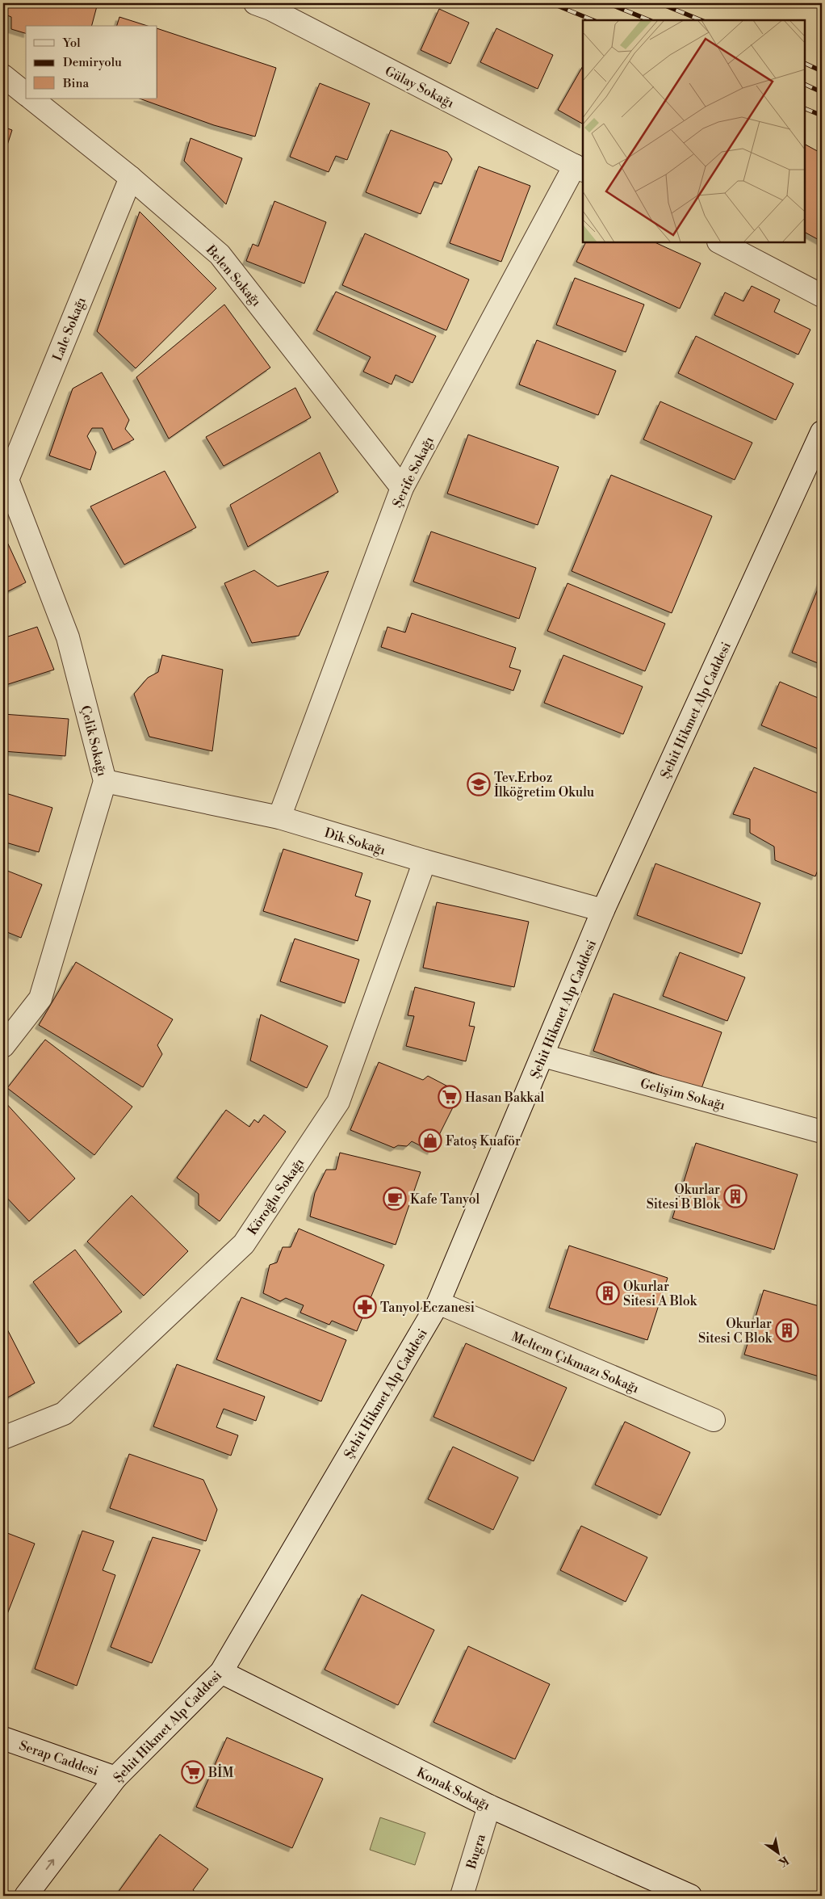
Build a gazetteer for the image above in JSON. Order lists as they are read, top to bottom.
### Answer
{
  "streets": {
    "street": [
      "Gülay Sokağı",
      "Belen Sokağı",
      "Lale Sokağı",
      "Şerife Sokağı",
      "Şehit Hikmet Alp Caddesi",
      "Çelik Sokağı",
      "Dik Sokağı",
      "Gelişim Sokağı",
      "Köroğlu Sokağı",
      "Meltem Çıkmazı Sokağı",
      "Serap Caddesi",
      "Konak Sokağı",
      "Bugra"
    ]
  },
  "crossings": [
    ["Gülay Sokağı", "Şerife Sokağı"],
    ["Belen Sokağı", "Lale Sokağı"],
    ["Belen Sokağı", "Şerife Sokağı"],
    ["Lale Sokağı", "Çelik Sokağı"],
    ["Şerife Sokağı", "Dik Sokağı"],
    ["Şehit Hikmet Alp Caddesi", "Dik Sokağı"],
    ["Şehit Hikmet Alp Caddesi", "Gelişim Sokağı"],
    ["Şehit Hikmet Alp Caddesi", "Meltem Çıkmazı Sokağı"],
    ["Şehit Hikmet Alp Caddesi", "Serap Caddesi"],
    ["Şehit Hikmet Alp Caddesi", "Konak Sokağı"],
    ["Çelik Sokağı", "Dik Sokağı"],
    ["Dik Sokağı", "Köroğlu Sokağı"],
    ["Konak Sokağı", "Bugra"]
  ],
  "places": {
    "school or university": ["Tev.Erboz İlköğretim Okulu"],
    "supermarket": ["Hasan Bakkal", "BİM"],
    "shop": ["Fatoş Kuaför"],
    "building": ["Okurlar Sitesi B Blok", "Okurlar Sitesi A Blok", "Okurlar Sitesi C Blok"],
    "cafe": ["Kafe Tanyol"],
    "pharmacy": ["Tanyol Eczanesi"]
  },
  "legend": ["Yol", "Demiryolu", "Bina"],
  "north": "bottom right"
}
